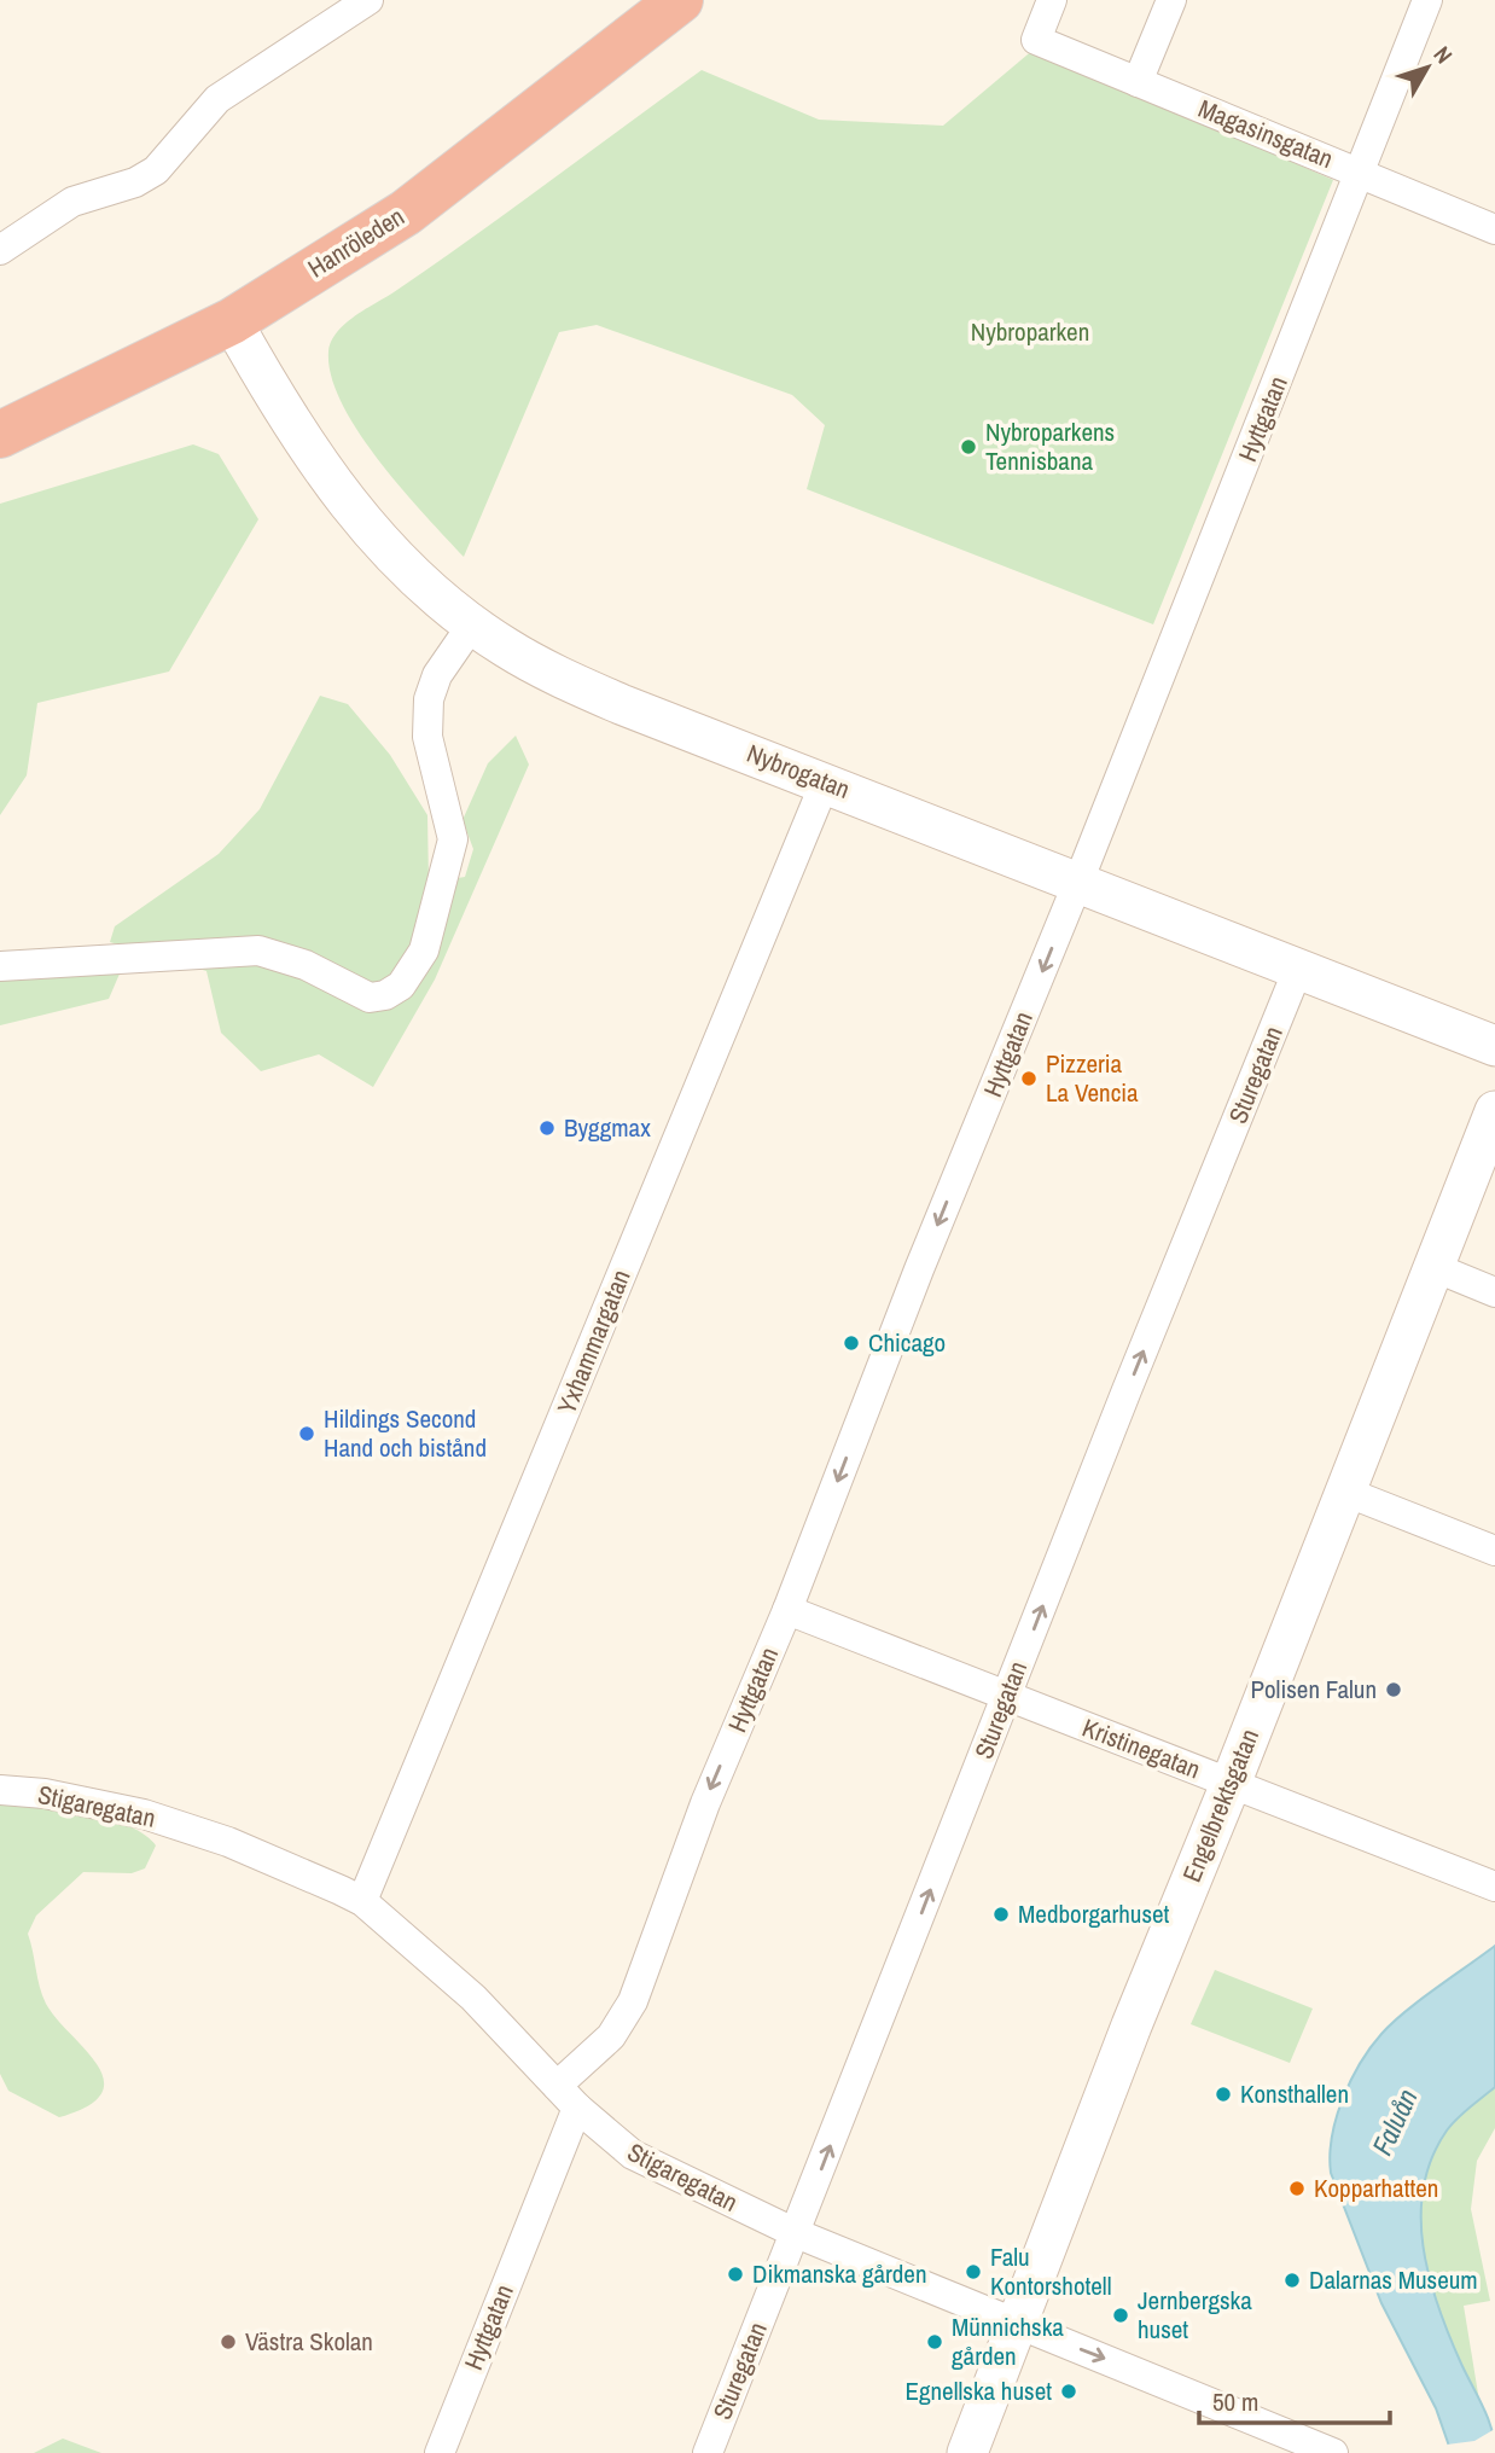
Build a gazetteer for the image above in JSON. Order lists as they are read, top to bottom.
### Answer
{
  "streets": {
    "highway": ["Hanröleden"],
    "street": [
      "Magasinsgatan",
      "Hyttgatan",
      "Nybrogatan",
      "Sturegatan",
      "Yxhammargatan",
      "Kristinegatan",
      "Engelbrektsgatan",
      "Stigaregatan"
    ]
  },
  "crossings": [
    ["Magasinsgatan", "Hyttgatan"],
    ["Hanröleden", "Nybrogatan"],
    ["Hyttgatan", "Nybrogatan"],
    ["Hyttgatan", "Kristinegatan"],
    ["Hyttgatan", "Stigaregatan"],
    ["Nybrogatan", "Sturegatan"],
    ["Nybrogatan", "Yxhammargatan"],
    ["Sturegatan", "Kristinegatan"],
    ["Sturegatan", "Stigaregatan"],
    ["Yxhammargatan", "Stigaregatan"],
    ["Kristinegatan", "Engelbrektsgatan"],
    ["Engelbrektsgatan", "Stigaregatan"]
  ],
  "one_way": ["Hyttgatan", "Sturegatan"],
  "water": ["Faluån"],
  "parks": ["Nybroparken"],
  "places": [
    "Nybroparkens Tennisbana",
    "Pizzeria La Vencia",
    "Byggmax",
    "Chicago",
    "Hildings Second Hand och bistånd",
    "Polisen Falun",
    "Medborgarhuset",
    "Konsthallen",
    "Kopparhatten",
    "Falu Kontorshotell",
    "Dikmanska gården",
    "Dalarnas Museum",
    "Jernbergska huset",
    "Västra Skolan",
    "Münnichska gården",
    "Egnellska huset"
  ],
  "scale_bar": "50 m",
  "north": "top right"
}
